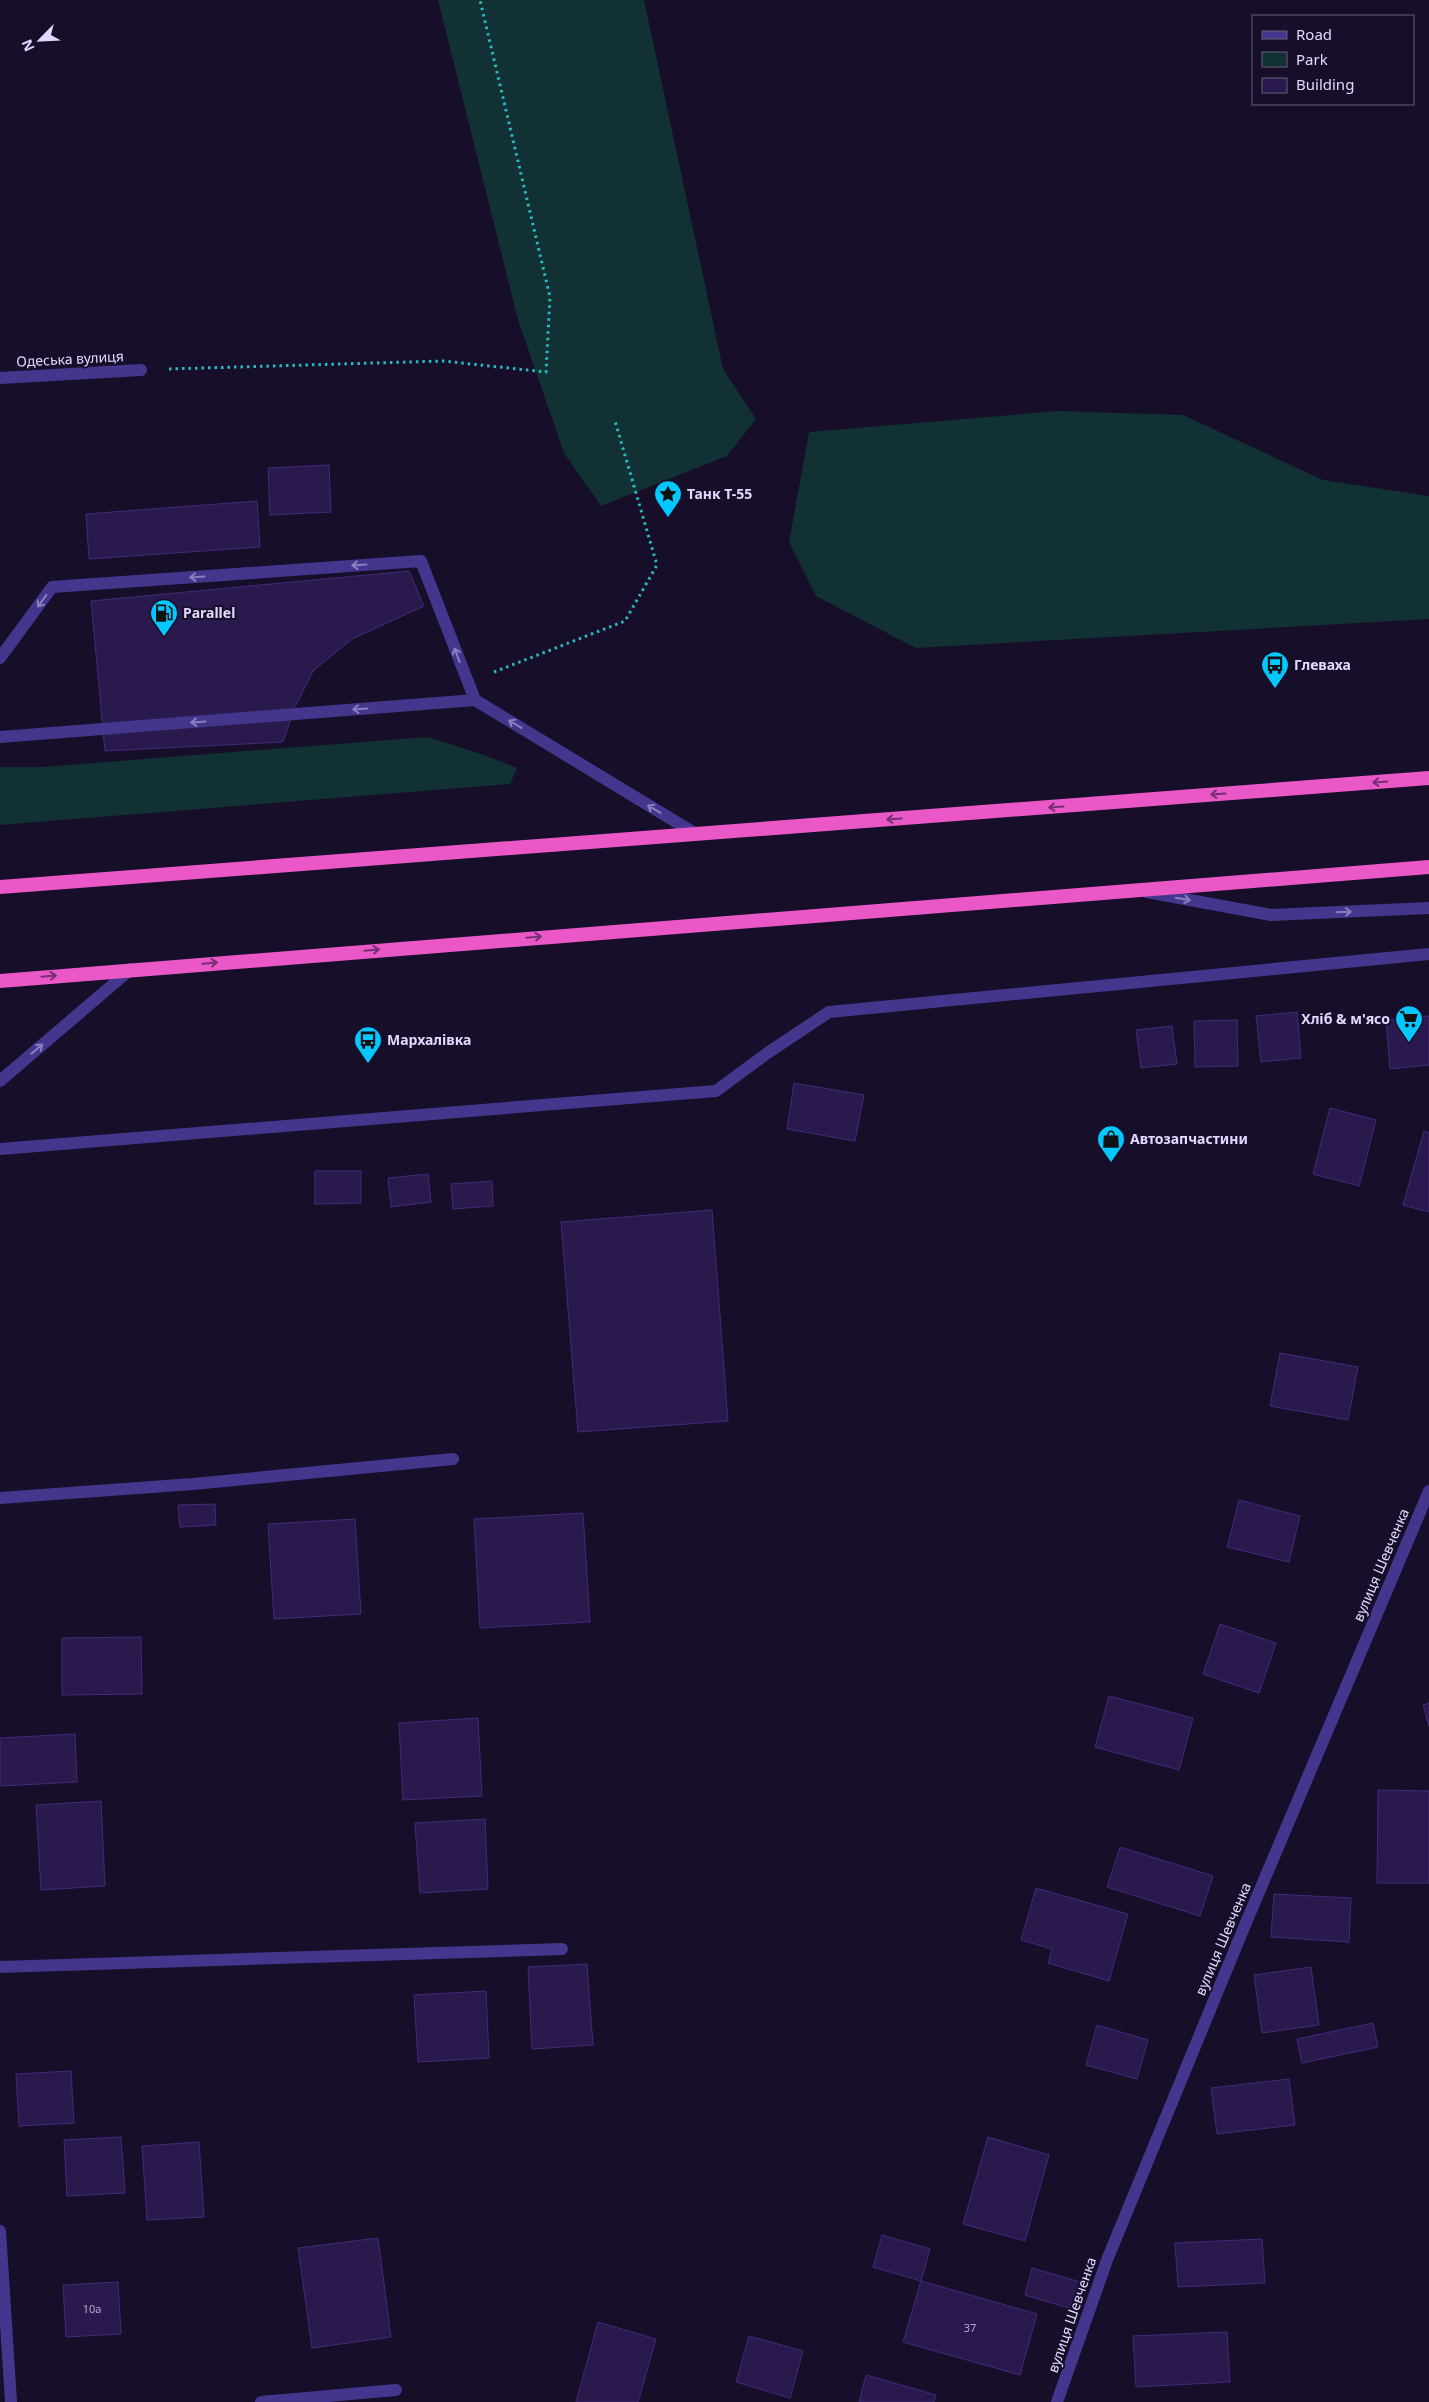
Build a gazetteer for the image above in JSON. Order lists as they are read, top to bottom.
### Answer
{
  "streets": {
    "street": ["Одеська вулиця", "вулиця Шевченка"]
  },
  "places": {
    "place": ["Танк Т-55"],
    "fuel station": ["Parallel"],
    "bus stop": ["Глеваха", "Мархалівка"],
    "supermarket": ["Хліб & м'ясо"],
    "shop": ["Автозапчастини"]
  },
  "house_numbers": ["10а", "37"],
  "legend": ["Road", "Park", "Building"],
  "north": "bottom left"
}
